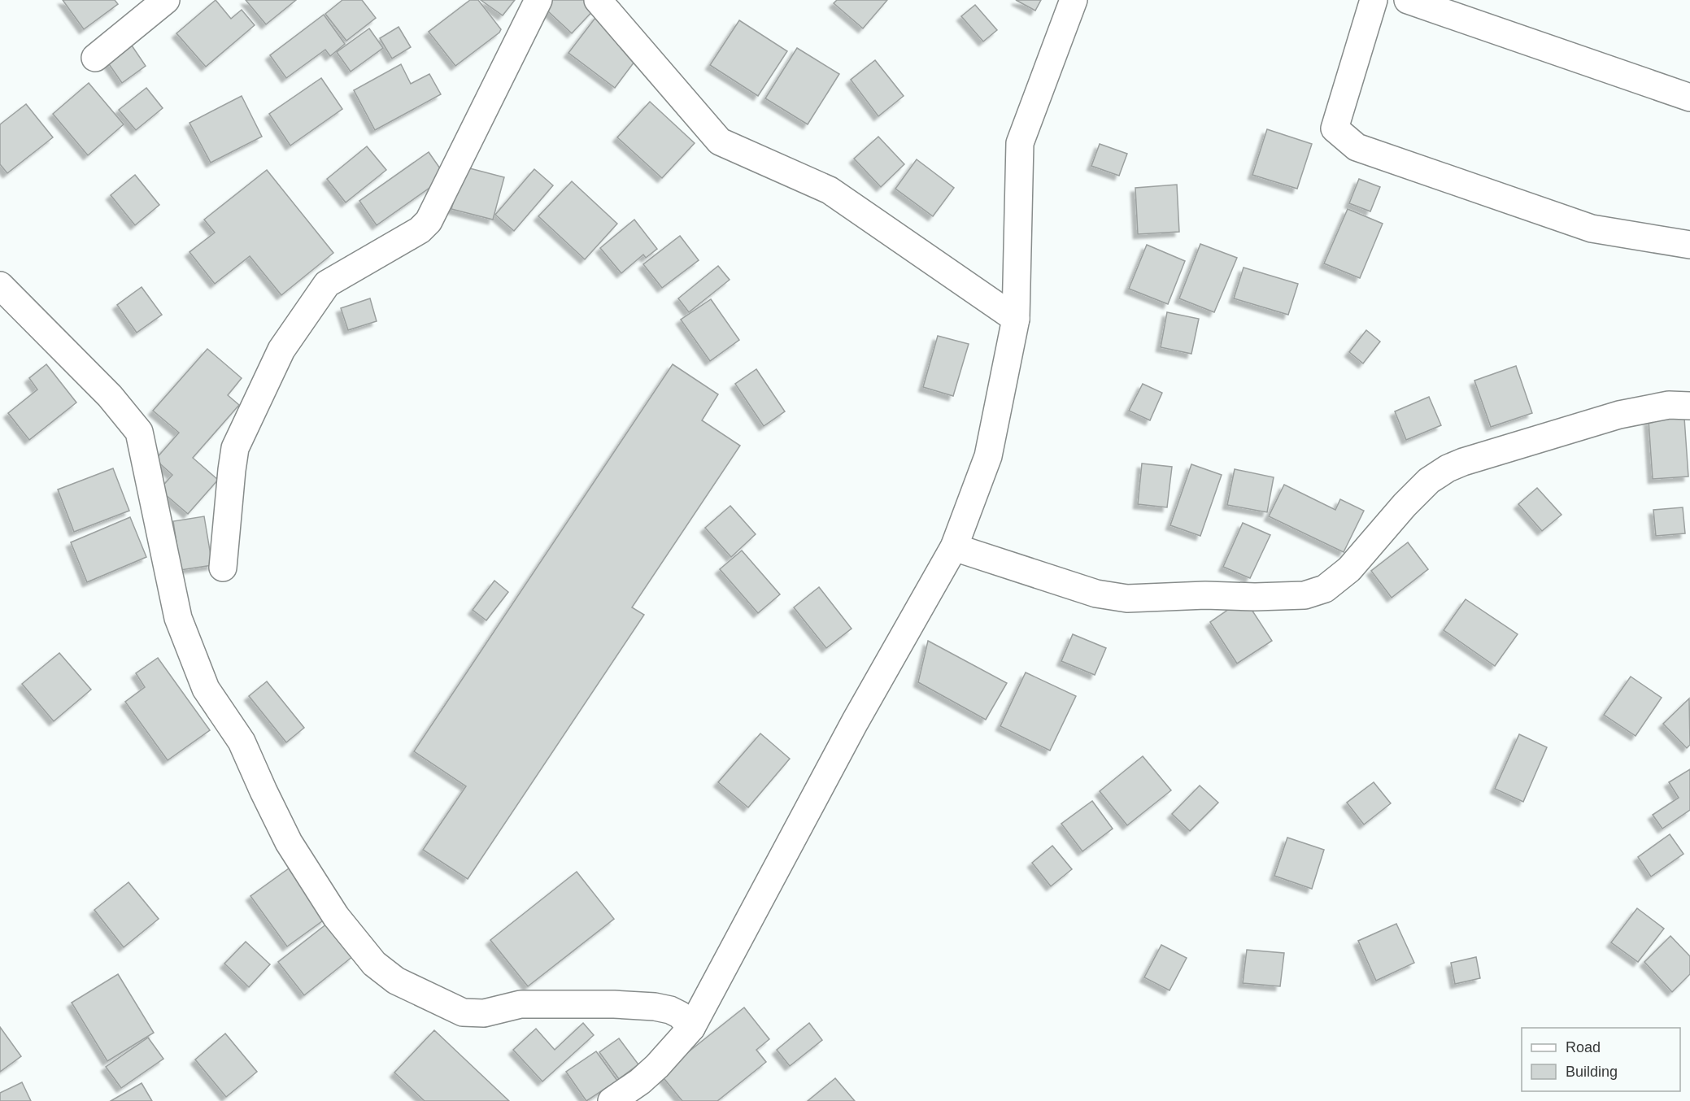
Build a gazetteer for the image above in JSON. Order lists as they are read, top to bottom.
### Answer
{
  "legend": ["Road", "Building"]
}
